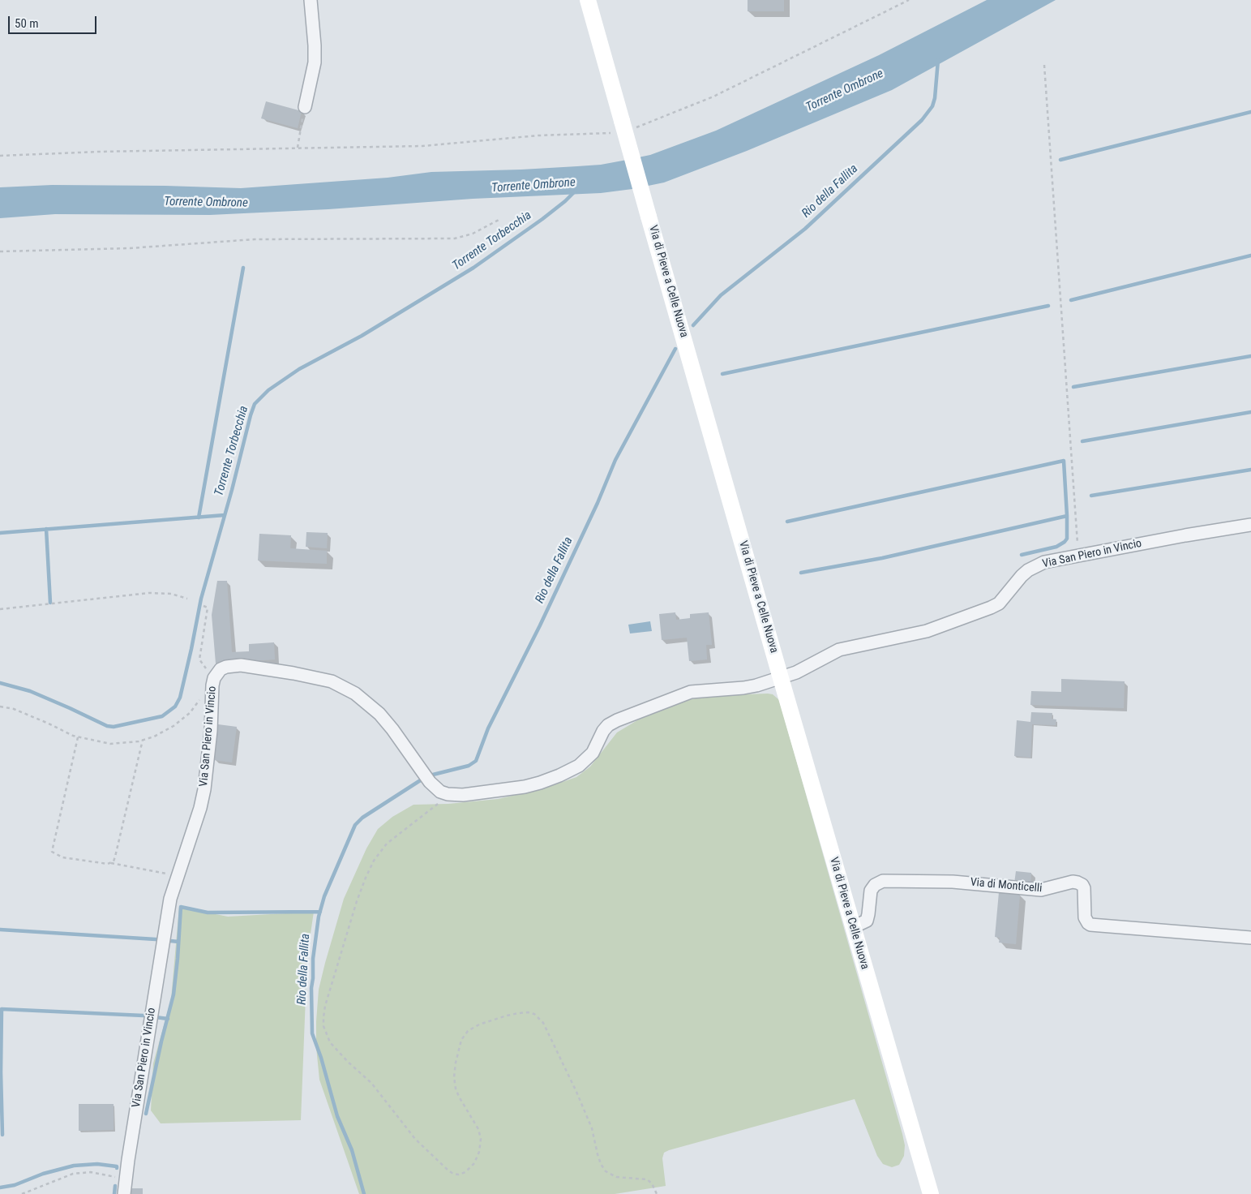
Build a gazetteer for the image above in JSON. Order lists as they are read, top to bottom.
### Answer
{
  "streets": {
    "main road": ["Via di Pieve a Celle Nuova"],
    "street": ["Via San Piero in Vincio", "Via di Monticelli"]
  },
  "crossings": [
    ["Via di Pieve a Celle Nuova", "Via San Piero in Vincio"],
    ["Via di Pieve a Celle Nuova", "Via di Monticelli"]
  ],
  "water": ["Torrente Ombrone", "Rio della Fallita", "Torrente Torbecchia"],
  "scale_bar": "50 m"
}
